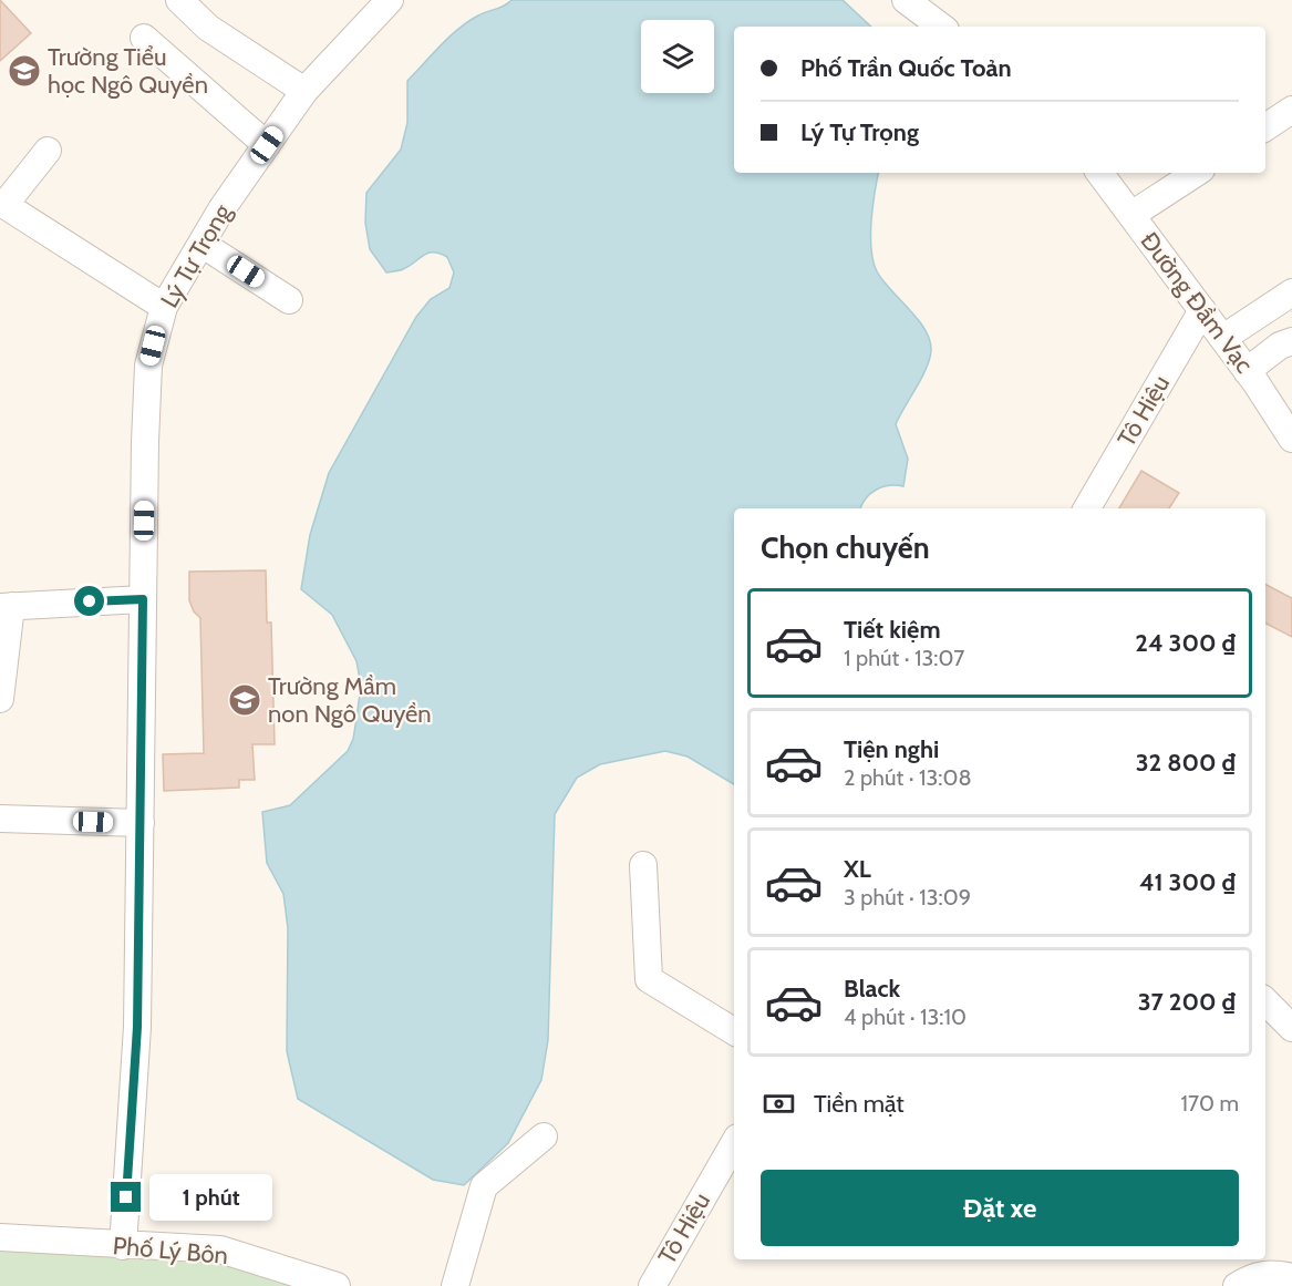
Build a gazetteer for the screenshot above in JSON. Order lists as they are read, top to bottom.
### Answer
{
  "streets": {
    "street": [
      "Lý Tự Trọng",
      "Đường Đầm Vạc",
      "Tô Hiệu",
      "Phố Lý Bôn"
    ]
  },
  "crossings": [
    ["Lý Tự Trọng", "Phố Lý Bôn"],
    ["Đường Đầm Vạc", "Tô Hiệu"]
  ],
  "places": {
    "school or university": ["Trường Tiểu học Ngô Quyền", "Trường Mầm non Ngô Quyền"]
  },
  "page": {
    "banner": ["Phố Trần Quốc Toản", "Lý Tự Trọng"],
    "heading": "Chọn chuyến",
    "list": [
      {
        "name": "Tiết kiệm",
        "note": "1 phút · 13:07",
        "value": "24 300 ₫"
      },
      {
        "name": "Tiện nghi",
        "note": "2 phút · 13:08",
        "value": "32 800 ₫"
      },
      {
        "name": "XL",
        "note": "3 phút · 13:09",
        "value": "41 300 ₫"
      },
      {
        "name": "Black",
        "note": "4 phút · 13:10",
        "value": "37 200 ₫"
      }
    ],
    "pay": ["Tiền mặt", "170 m"],
    "buttons": "Đặt xe",
    "bubble": "1 phút"
  }
}
